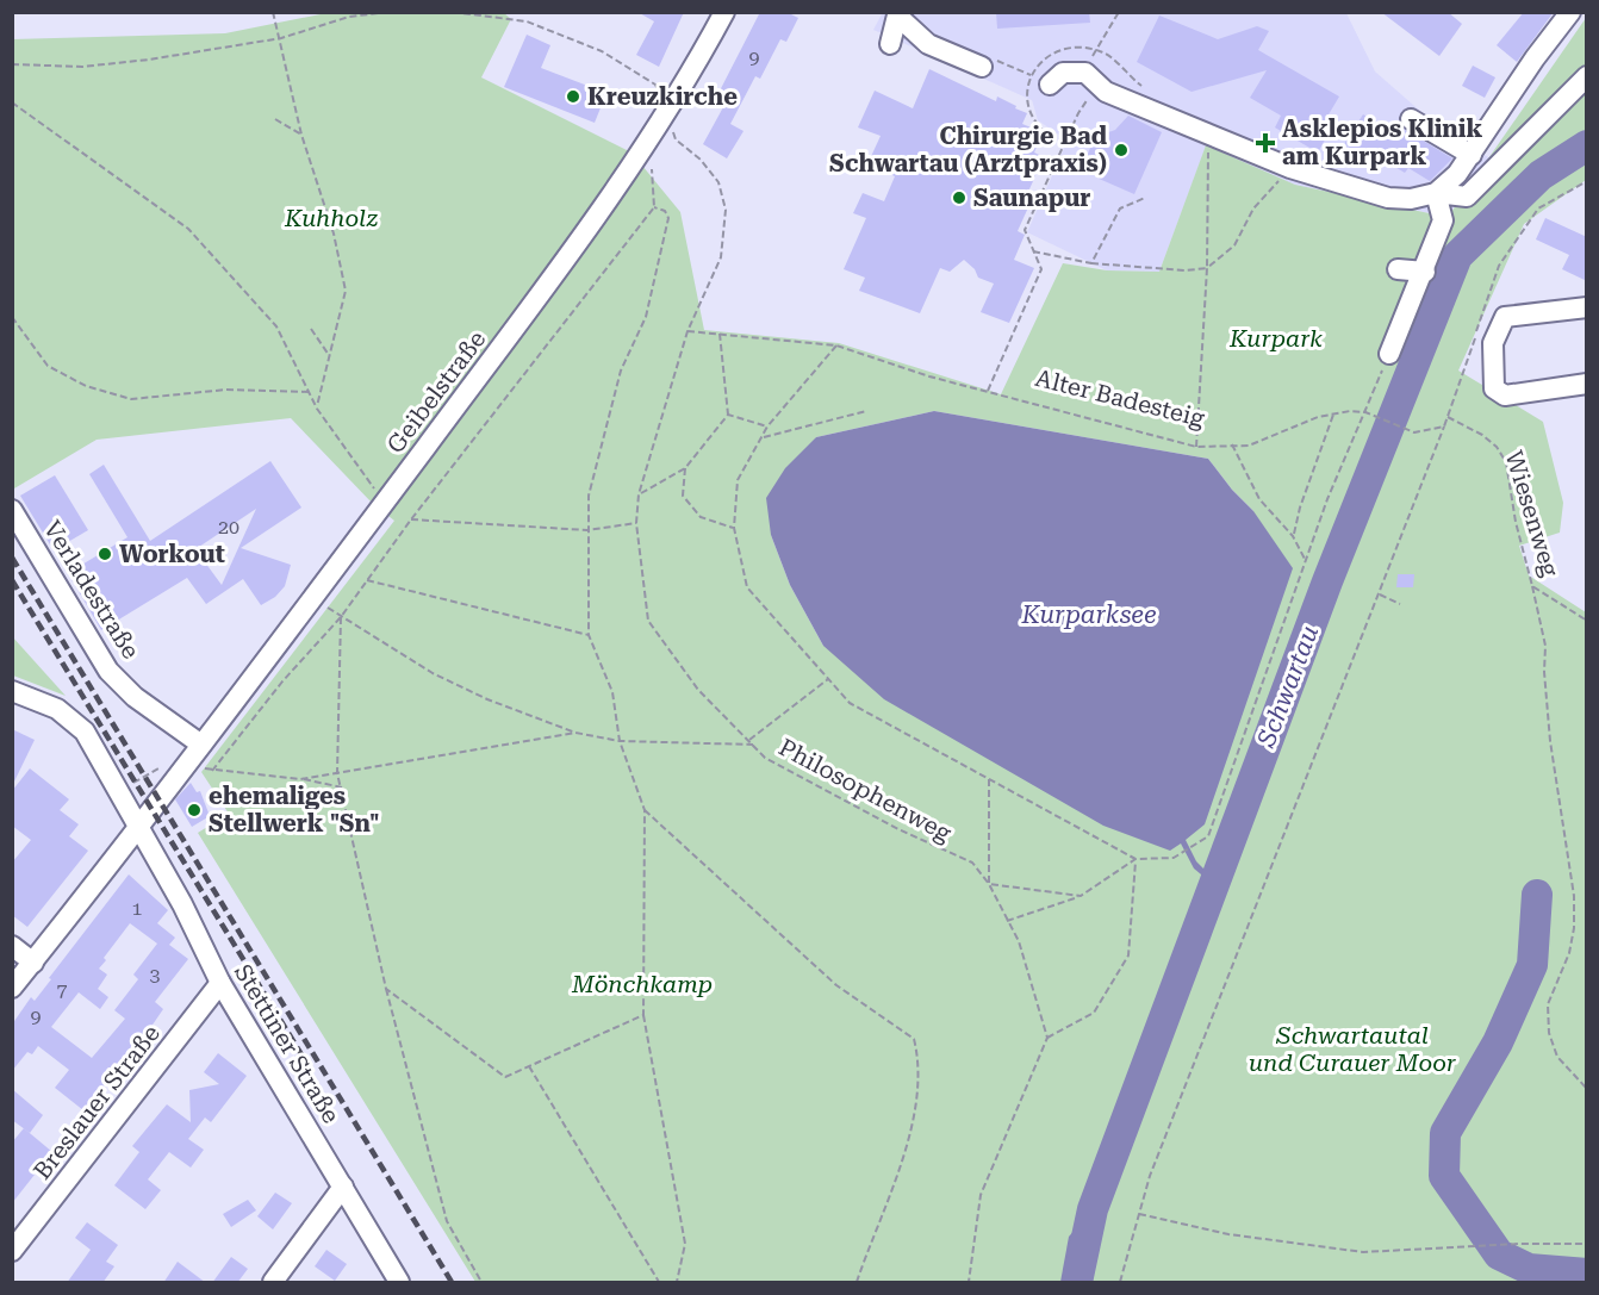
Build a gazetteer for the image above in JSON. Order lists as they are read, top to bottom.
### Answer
{
  "streets": {
    "street": [
      "Geibelstraße",
      "Verladestraße",
      "Stettiner Straße",
      "Breslauer Straße"
    ],
    "path": ["Alter Badesteig", "Wiesenweg", "Philosophenweg"]
  },
  "crossings": [
    ["Geibelstraße", "Verladestraße"],
    ["Geibelstraße", "Philosophenweg"],
    ["Geibelstraße", "Stettiner Straße"],
    ["Alter Badesteig", "Philosophenweg"],
    ["Stettiner Straße", "Breslauer Straße"]
  ],
  "water": ["Kurparksee", "Schwartau"],
  "parks": [
    "Kuhholz",
    "Kurpark",
    "Mönchkamp",
    "Schwartautal und Curauer Moor"
  ],
  "places": {
    "other": [
      "Kreuzkirche",
      "Chirurgie Bad Schwartau (Arztpraxis)",
      "Saunapur",
      "Workout",
      "ehemaliges Stellwerk \"Sn\""
    ],
    "health": ["Asklepios Klinik am Kurpark"]
  },
  "house_numbers": [
    "9",
    "20",
    "1",
    "3",
    "7",
    "9"
  ]
}
